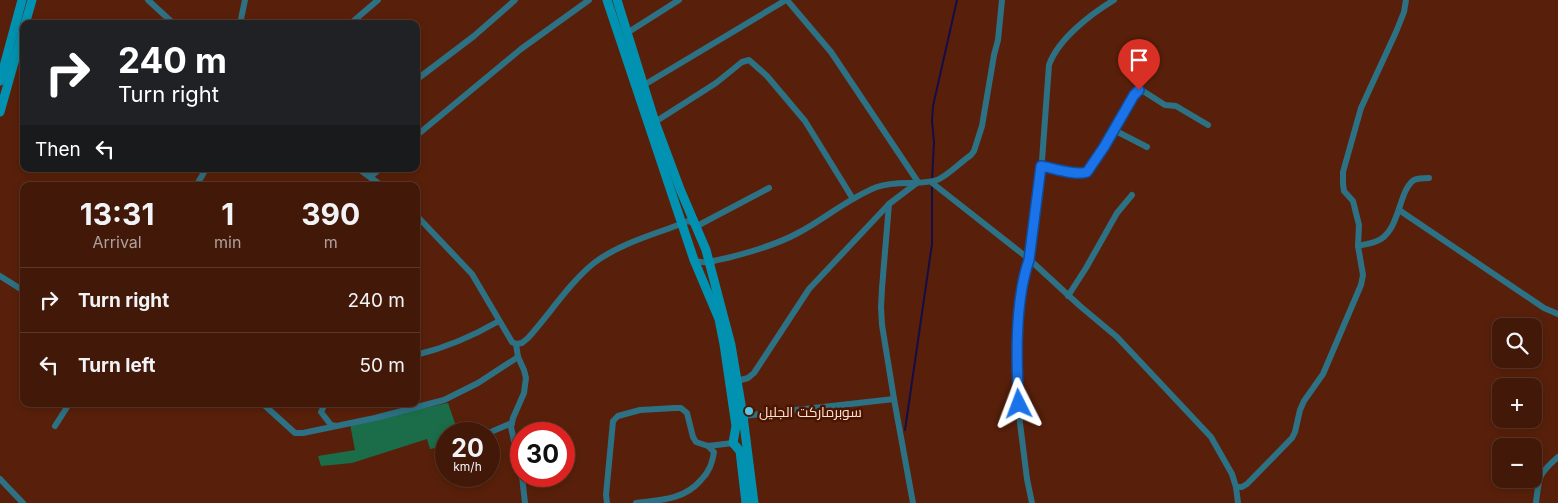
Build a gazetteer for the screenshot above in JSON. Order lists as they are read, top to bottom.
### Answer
{
  "places": ["سوبرماركت الجليل"],
  "page": {
    "turn": ["240 m", "Turn right"],
    "then": "Then",
    "eta": [
      "13:31",
      "Arrival",
      "1",
      "min",
      "390",
      "m"
    ],
    "list": [
      {
        "name": "Turn right",
        "value": "240 m"
      },
      {
        "name": "Turn left",
        "value": "50 m"
      }
    ],
    "map_buttons": ["+", "−"],
    "speed": "20 km/h",
    "limit": "30"
  }
}
